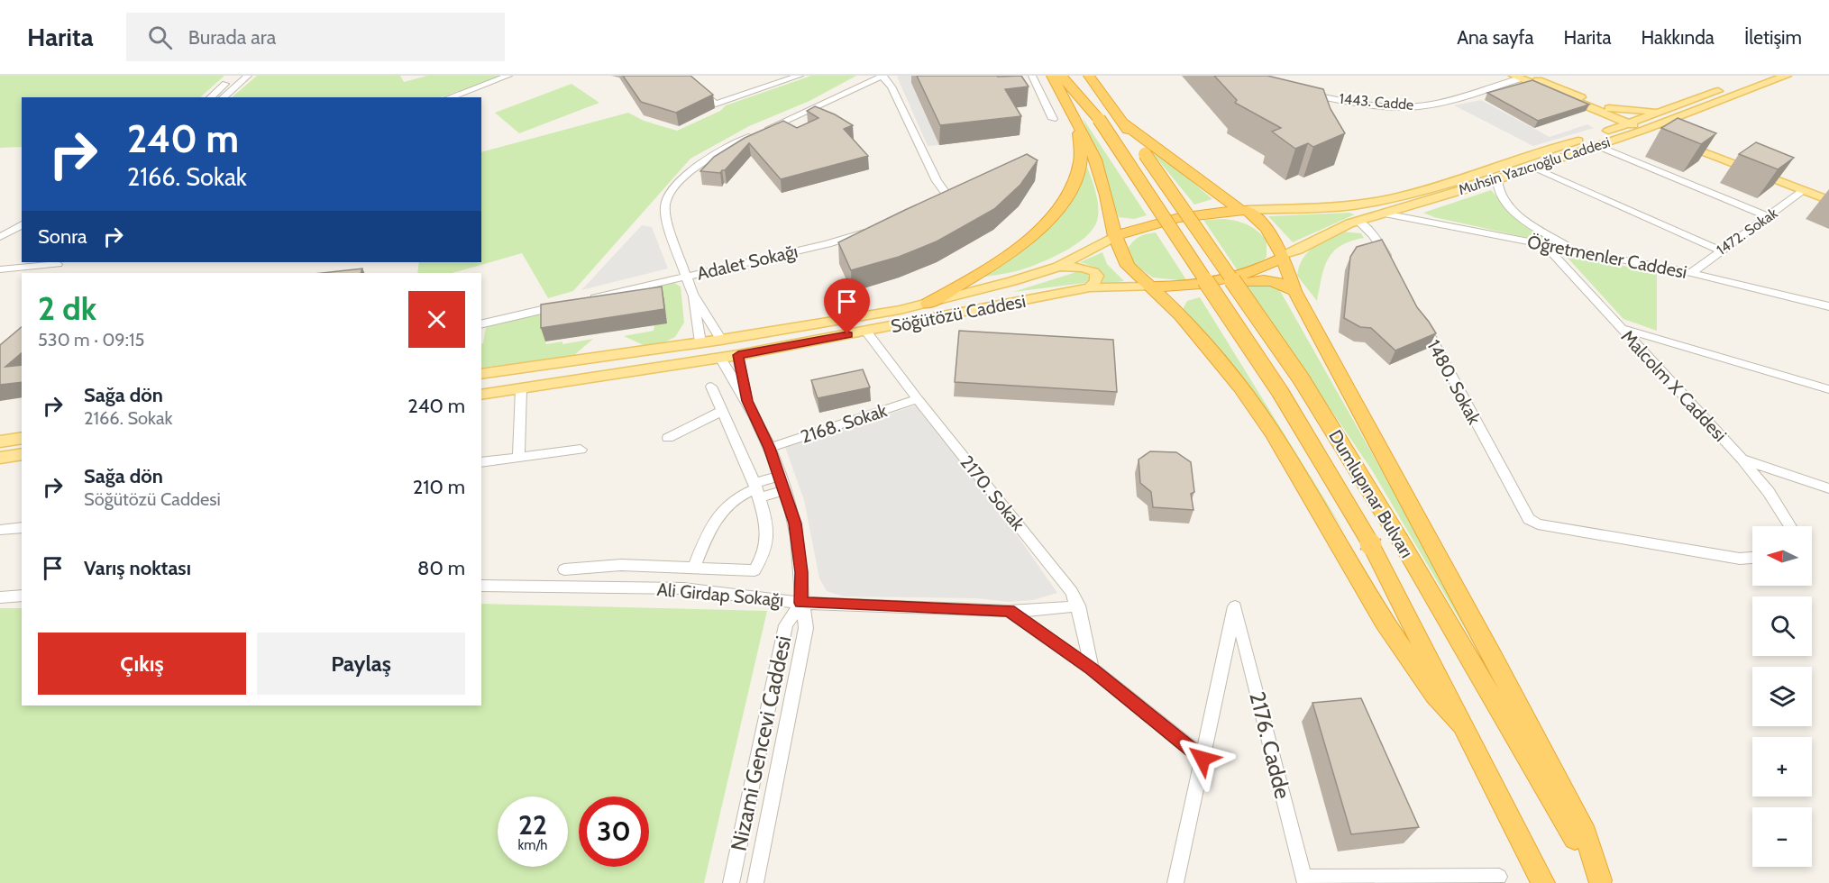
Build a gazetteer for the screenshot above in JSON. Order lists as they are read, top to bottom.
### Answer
{
  "streets": {
    "highway": ["Dumlupınar Bulvarı"],
    "main road": ["Muhsin Yazıcıoğlu Caddesi", "Söğütözü Caddesi"],
    "street": [
      "1443. Cadde",
      "1472. Sokak",
      "Öğretmenler Caddesi",
      "Adalet Sokağı",
      "1480. Sokak",
      "Malcolm X Caddesi",
      "2168. Sokak",
      "2170. Sokak",
      "Ali Girdap Sokağı",
      "Nizami Gencevi Caddesi",
      "2176. Cadde"
    ]
  },
  "crossings": [
    ["Muhsin Yazıcıoğlu Caddesi", "Öğretmenler Caddesi"],
    ["Muhsin Yazıcıoğlu Caddesi", "Dumlupınar Bulvarı"],
    ["1472. Sokak", "Öğretmenler Caddesi"],
    ["Öğretmenler Caddesi", "Malcolm X Caddesi"],
    ["Söğütözü Caddesi", "2170. Sokak"],
    ["Söğütözü Caddesi", "Dumlupınar Bulvarı"],
    ["2168. Sokak", "2170. Sokak"],
    ["2170. Sokak", "Ali Girdap Sokağı"],
    ["Ali Girdap Sokağı", "Nizami Gencevi Caddesi"]
  ],
  "north": "left",
  "page": {
    "header": "Harita",
    "search": "Burada ara",
    "nav": [
      "Ana sayfa",
      "Harita",
      "Hakkında",
      "İletişim"
    ],
    "turn": ["240 m", "2166. Sokak"],
    "then": "Sonra",
    "heading": ["2 dk", "530 m · 09:15"],
    "list": [
      {
        "name": "Sağa dön",
        "note": "2166. Sokak",
        "value": "240 m"
      },
      {
        "name": "Sağa dön",
        "note": "Söğütözü Caddesi",
        "value": "210 m"
      },
      {
        "name": "Varış noktası",
        "value": "80 m"
      }
    ],
    "map_buttons": ["+", "−"],
    "buttons": ["Çıkış", "Paylaş"],
    "speed": "22 km/h",
    "limit": "30"
  }
}
